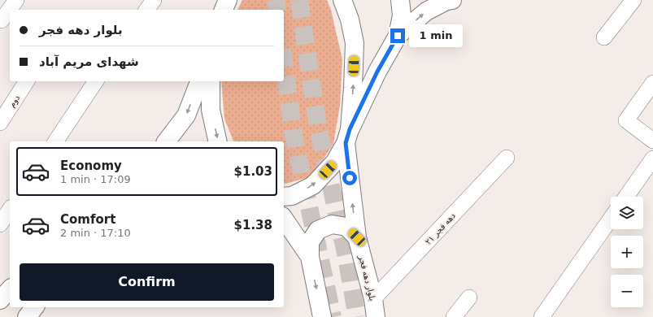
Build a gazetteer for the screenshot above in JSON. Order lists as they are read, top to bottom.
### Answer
{
  "streets": {
    "main road": ["بلوار دهه فجر"],
    "street": ["دوم", "دهه فجر ۲۱"]
  },
  "crossings": [
    ["دهه فجر ۲۱", "بلوار دهه فجر"]
  ],
  "one_way": ["بلوار دهه فجر"],
  "page": {
    "banner": ["بلوار دهه فجر", "شهدای مریم آباد"],
    "bubble": "1 min",
    "list": [
      {
        "name": "Economy",
        "note": "1 min · 17:09",
        "value": "$1.03"
      },
      {
        "name": "Comfort",
        "note": "2 min · 17:10",
        "value": "$1.38"
      }
    ],
    "map_buttons": ["+", "−"],
    "buttons": "Confirm"
  }
}
